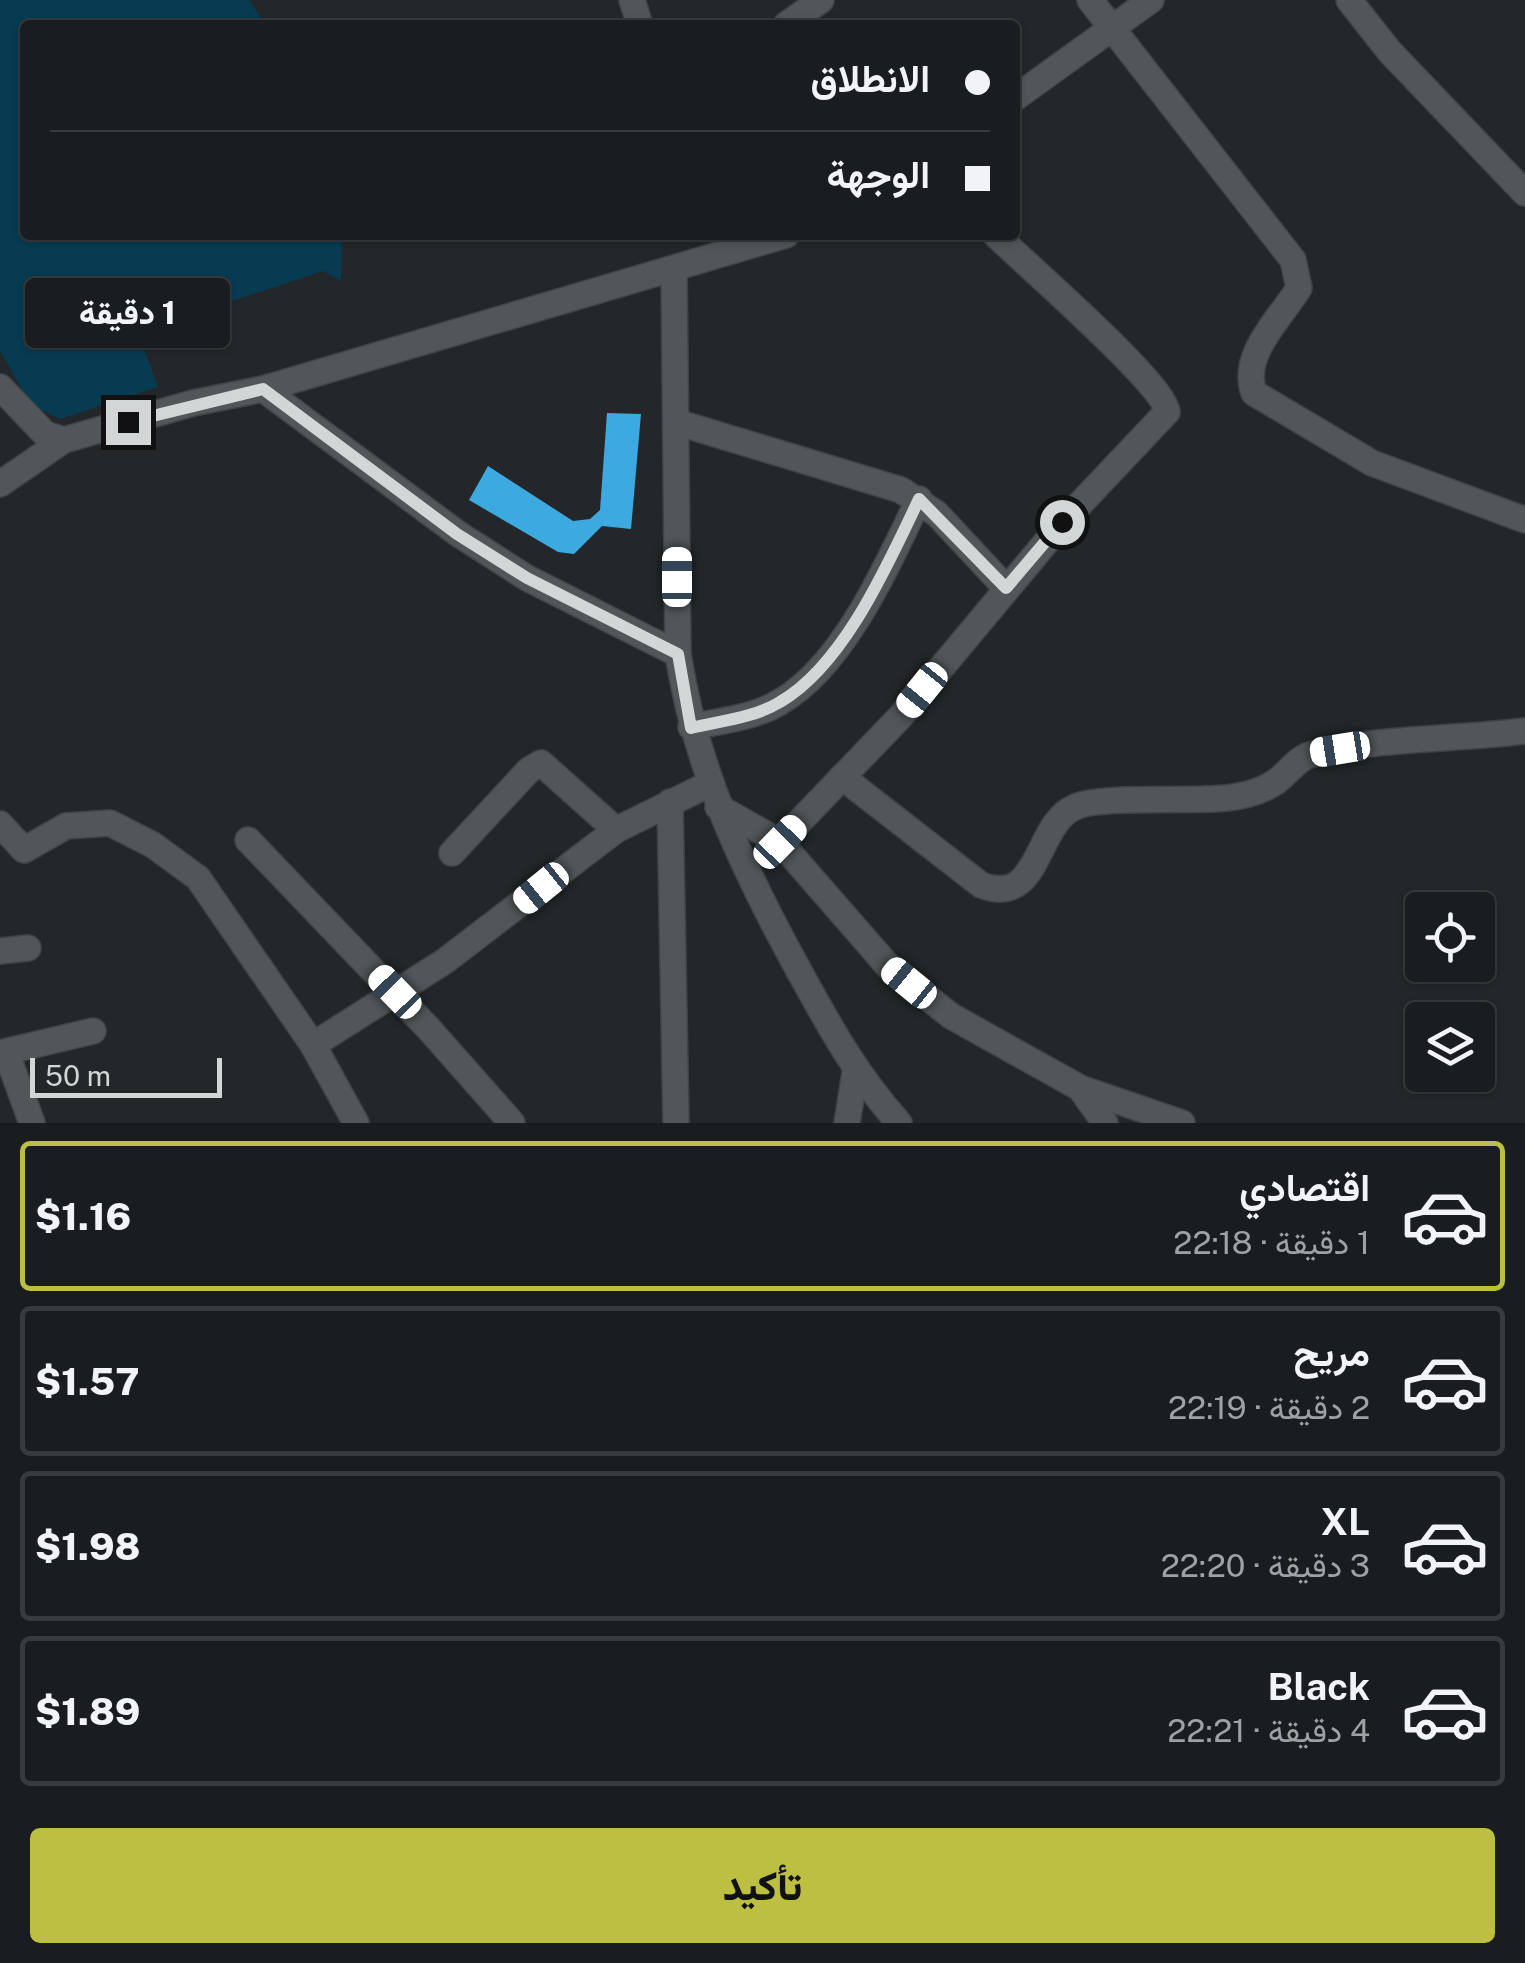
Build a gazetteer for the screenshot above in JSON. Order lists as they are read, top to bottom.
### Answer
{
  "scale_bar": "50 m",
  "page": {
    "banner": ["الانطلاق", "الوجهة"],
    "bubble": "1 دقيقة",
    "scale": "50 m",
    "list": [
      {
        "name": "اقتصادي",
        "note": "1 دقيقة · 22:18",
        "value": "$1.16"
      },
      {
        "name": "مريح",
        "note": "2 دقيقة · 22:19",
        "value": "$1.57"
      },
      {
        "name": "XL",
        "note": "3 دقيقة · 22:20",
        "value": "$1.98"
      },
      {
        "name": "Black",
        "note": "4 دقيقة · 22:21",
        "value": "$1.89"
      }
    ],
    "buttons": "تأكيد"
  }
}
